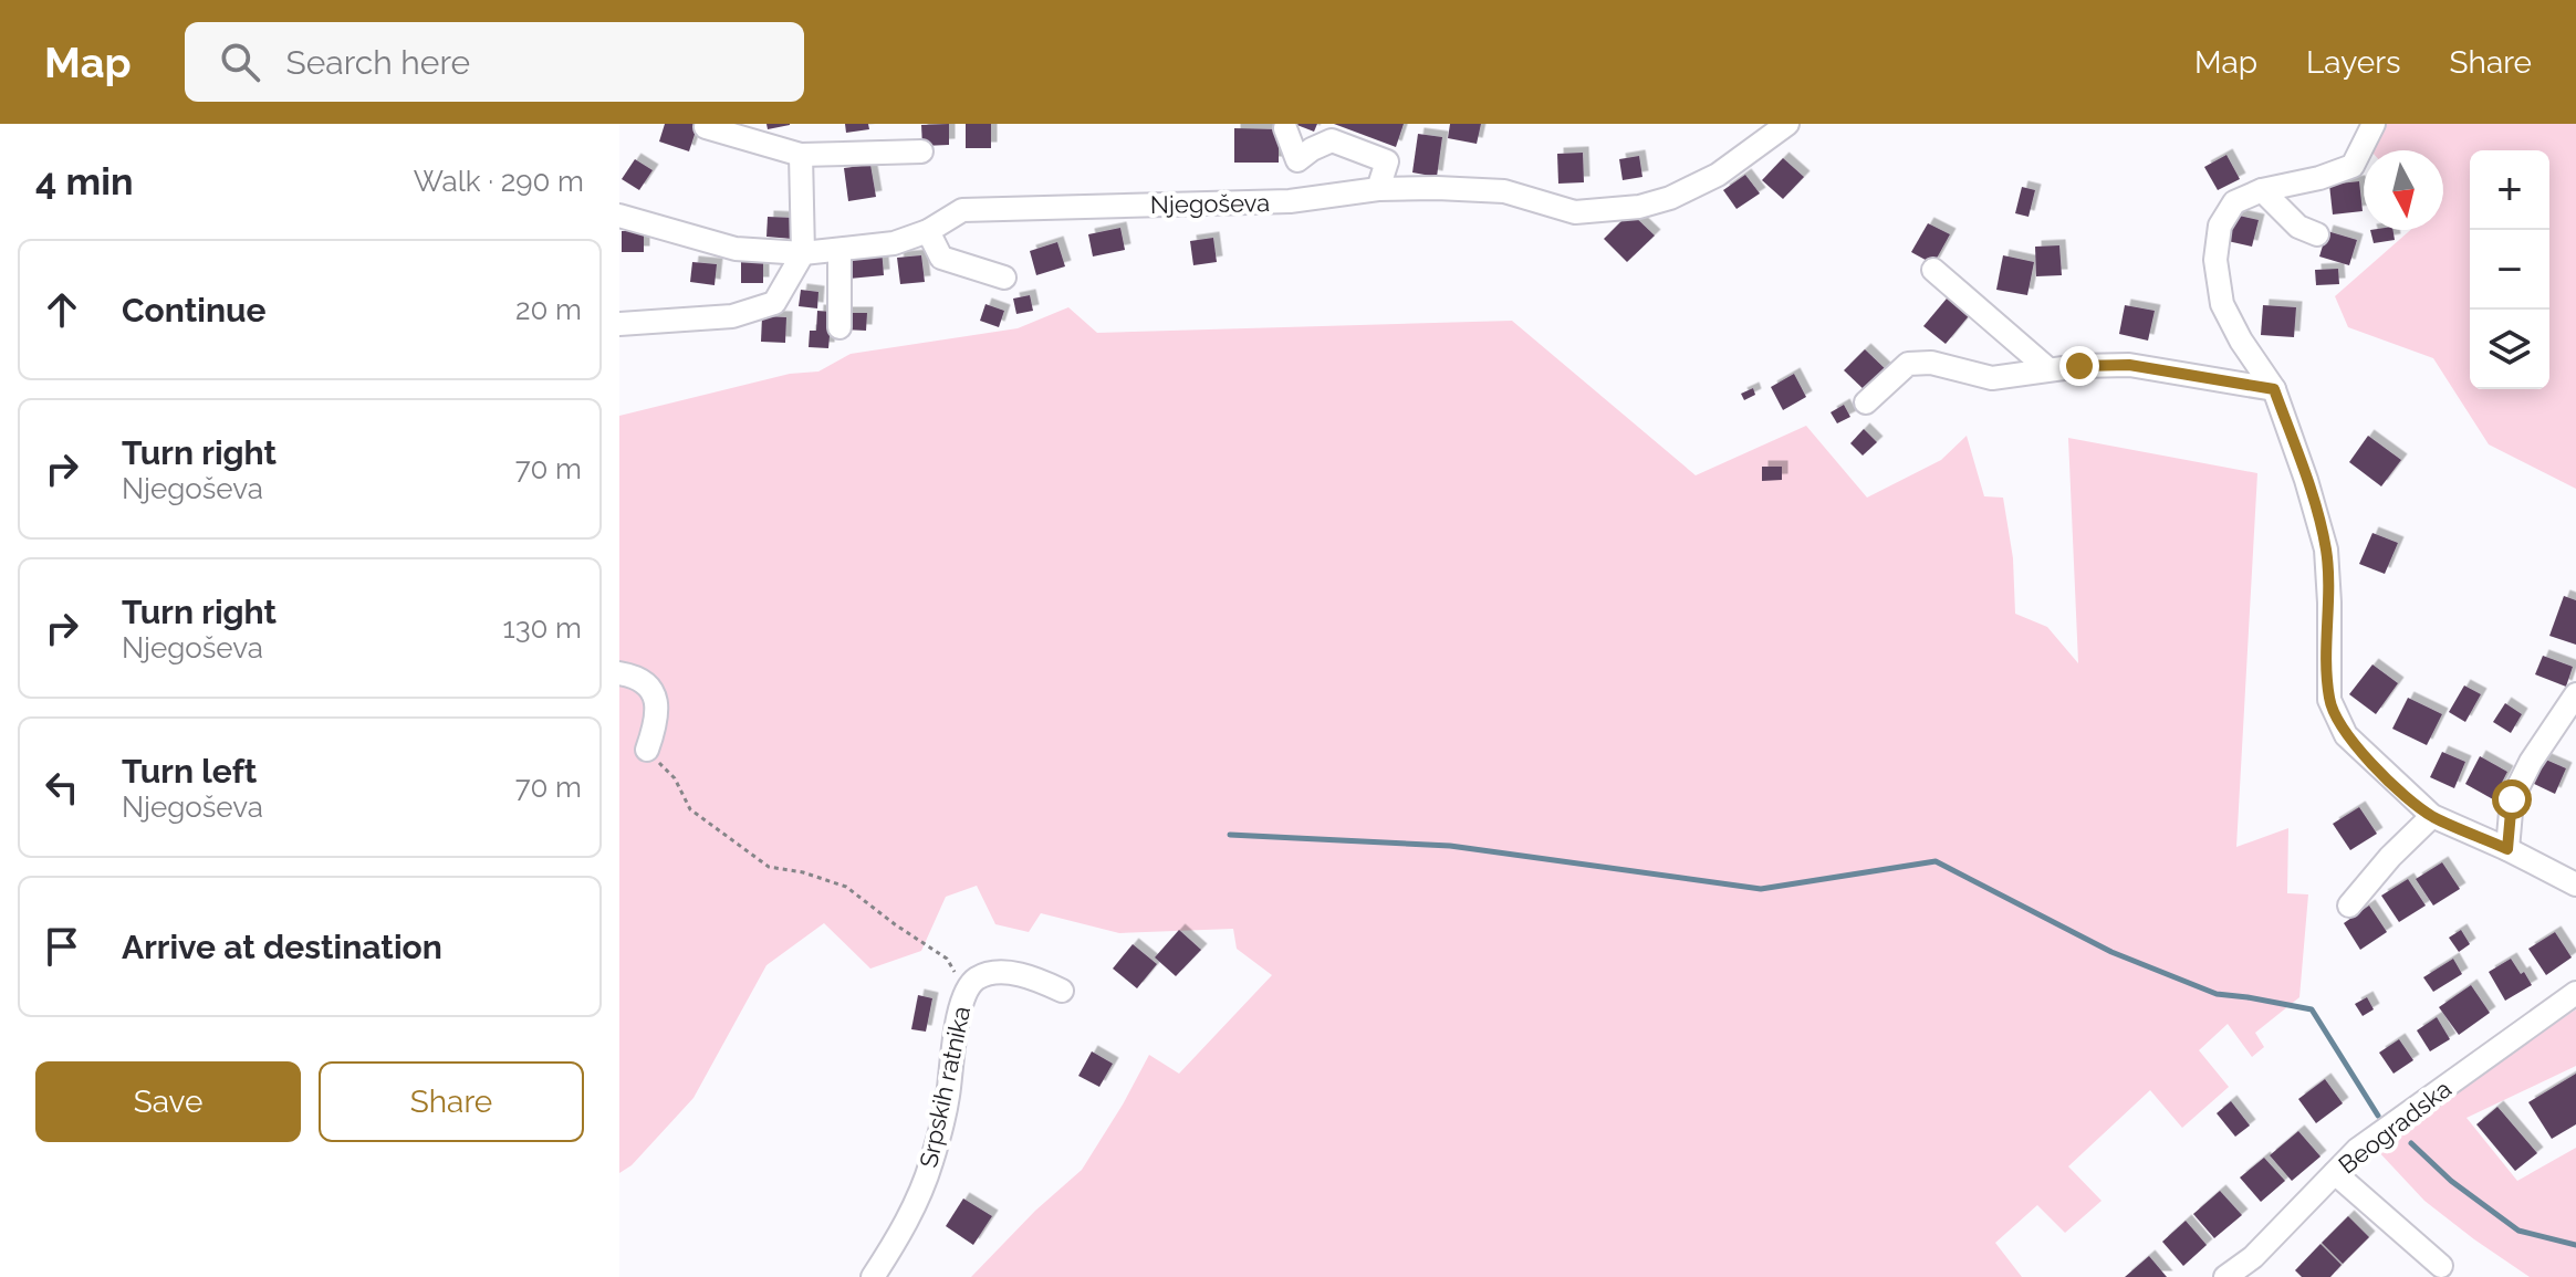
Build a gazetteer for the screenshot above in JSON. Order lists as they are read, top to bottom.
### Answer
{
  "streets": {
    "street": ["Njegoševa", "Srpskih ratnika", "Beogradska"]
  },
  "north": "bottom",
  "page": {
    "header": "Map",
    "search": "Search here",
    "nav": ["Map", "Layers", "Share"],
    "heading": ["4 min", "Walk · 290 m"],
    "map_buttons": ["+", "−"],
    "list": [
      ["Continue", "20 m"],
      ["Turn right", "Njegoševa", "70 m"],
      ["Turn right", "Njegoševa", "130 m"],
      ["Turn left", "Njegoševa", "70 m"],
      "Arrive at destination"
    ],
    "buttons": ["Save", "Share"]
  }
}
